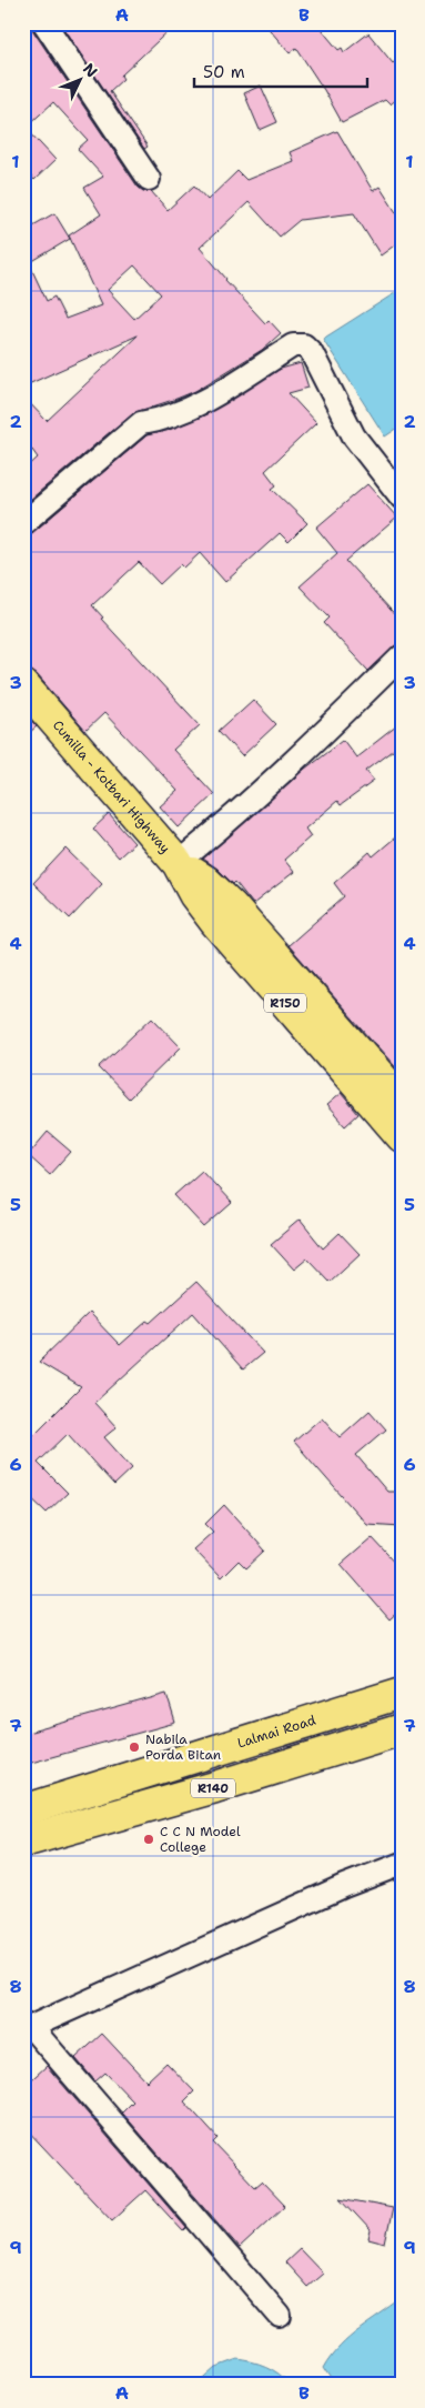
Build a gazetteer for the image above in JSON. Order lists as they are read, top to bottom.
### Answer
{
  "streets": {
    "main road": [
      "Cumilla - Kotbari Highway",
      "R150",
      "Lalmai Road",
      "R140"
    ]
  },
  "crossings": [
    ["Cumilla - Kotbari Highway", "R150"]
  ],
  "places": ["Nabila Porda Bitan", "C C N Model College"],
  "scale_bar": "50 m",
  "north": "top right",
  "grid": {
    "columns": ["A", "B"],
    "rows": [
      "1",
      "2",
      "3",
      "4",
      "5",
      "6",
      "7",
      "8",
      "9"
    ]
  }
}
